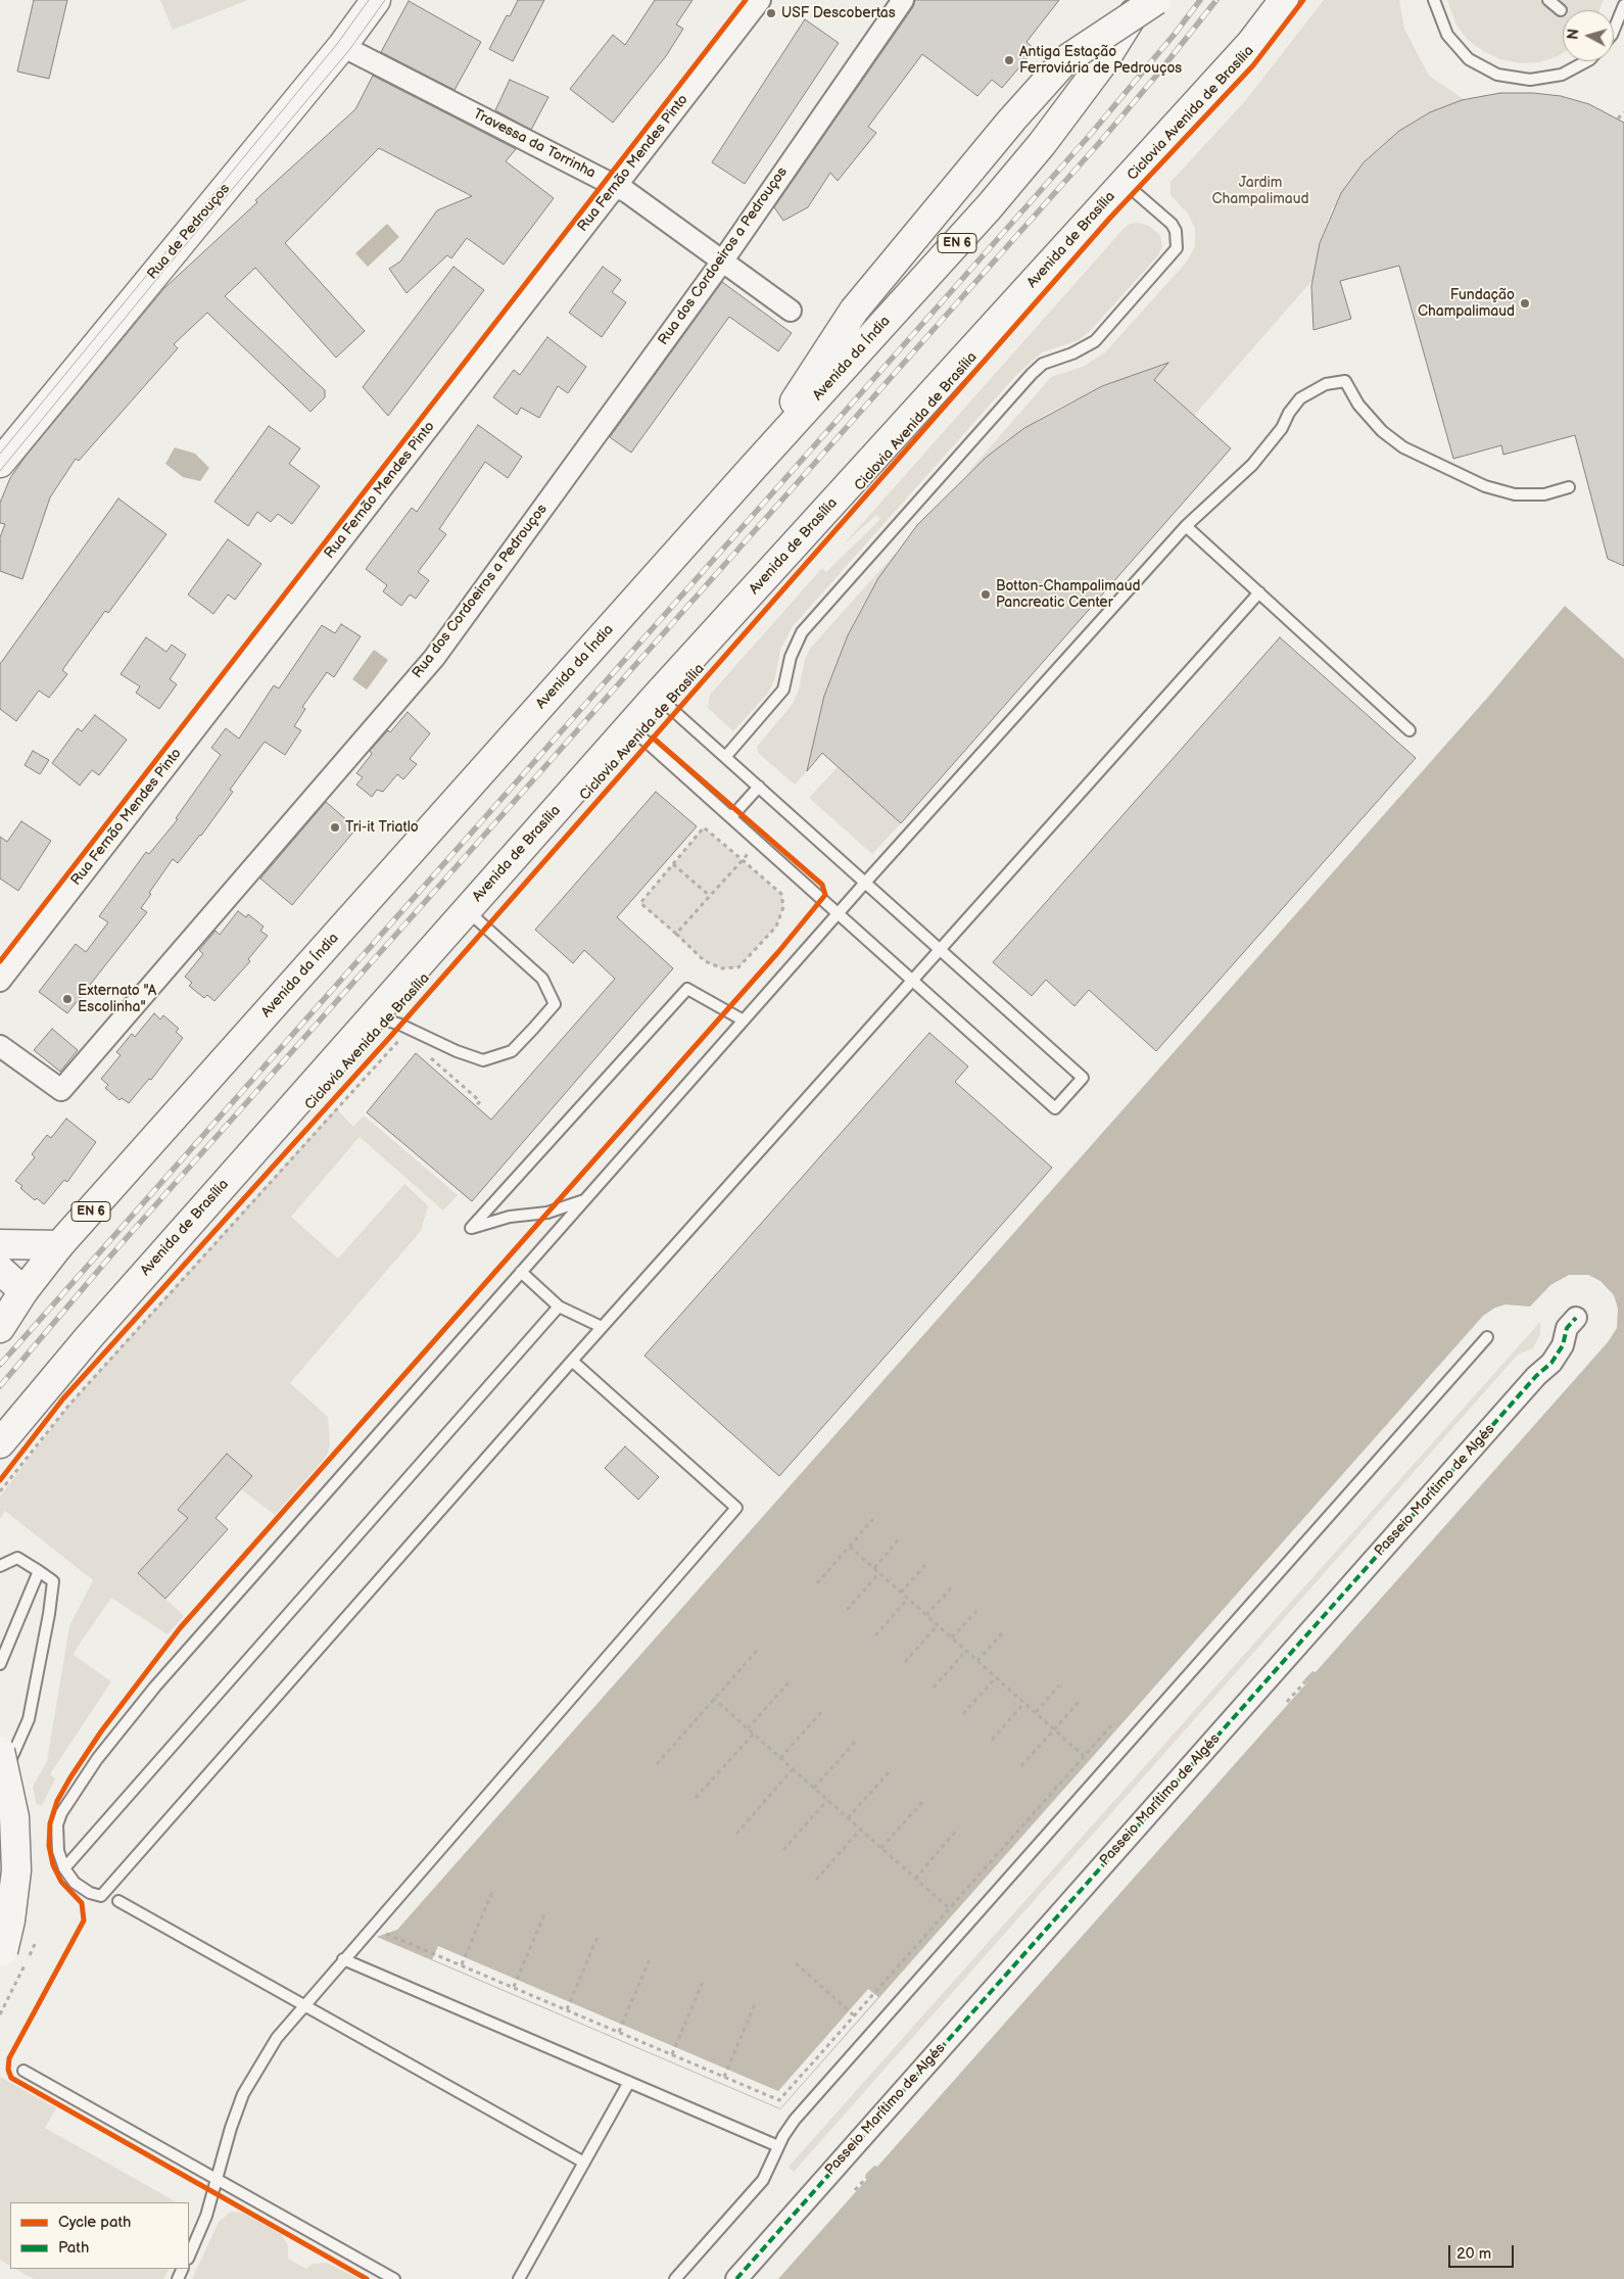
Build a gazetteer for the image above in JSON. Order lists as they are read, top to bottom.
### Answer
{
  "streets": {
    "main road": [
      "Rua de Pedrouços",
      "Avenida de Brasília",
      "EN 6",
      "Avenida da Índia"
    ],
    "street": [
      "Travessa da Torrinha",
      "Rua Fernão Mendes Pinto",
      "Rua dos Cordoeiros a Pedrouços",
      "Passeio Marítimo de Algés"
    ],
    "cycle path": ["Ciclovia Avenida de Brasília"]
  },
  "crossings": [
    ["Ciclovia Avenida de Brasília", "Avenida de Brasília"],
    ["Travessa da Torrinha", "Rua Fernão Mendes Pinto"],
    ["Travessa da Torrinha", "Rua de Pedrouços"],
    ["Travessa da Torrinha", "Rua dos Cordoeiros a Pedrouços"],
    ["EN 6", "Avenida da Índia"]
  ],
  "parks": ["Jardim Champalimaud"],
  "places": [
    "USF Descobertas",
    "Antiga Estação Ferroviária de Pedrouços",
    "Fundação Champalimaud",
    "Botton-Champalimaud Pancreatic Center",
    "Tri-it Triatlo",
    "Externato \"A Escolinha\""
  ],
  "legend": ["Cycle path", "Path"],
  "scale_bar": "20 m",
  "north": "left"
}
